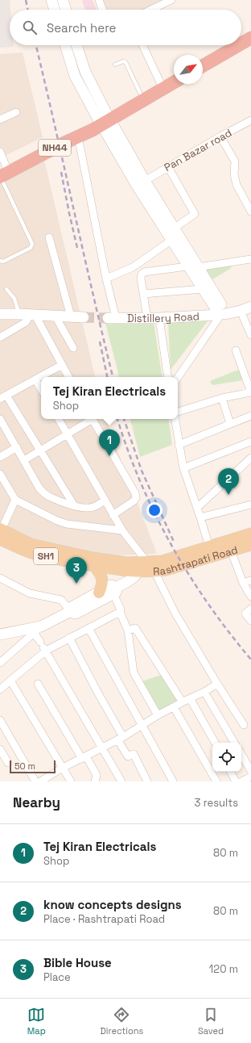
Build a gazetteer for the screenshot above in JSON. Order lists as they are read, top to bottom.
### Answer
{
  "streets": {
    "highway": ["NH44"],
    "main road": ["SH1", "Rashtrapati Road"],
    "street": ["Pan Bazar road", "Distillery Road"]
  },
  "crossings": [
    ["SH1", "Rashtrapati Road"]
  ],
  "scale_bar": "50 m",
  "north": "top right",
  "page": {
    "search": "Search here",
    "popup": ["Tej Kiran Electricals", "Shop"],
    "pins": ["1", "2", "3"],
    "scale": "50 m",
    "heading": ["Nearby", "3 results"],
    "list": [
      {
        "mark": "1",
        "name": "Tej Kiran Electricals",
        "note": "Shop",
        "value": "80 m"
      },
      {
        "mark": "2",
        "name": "know concepts designs",
        "note": "Place · Rashtrapati Road",
        "value": "80 m"
      },
      {
        "mark": "3",
        "name": "Bible House",
        "note": "Place",
        "value": "120 m"
      }
    ],
    "nav": ["Map", "Directions", "Saved"]
  }
}
